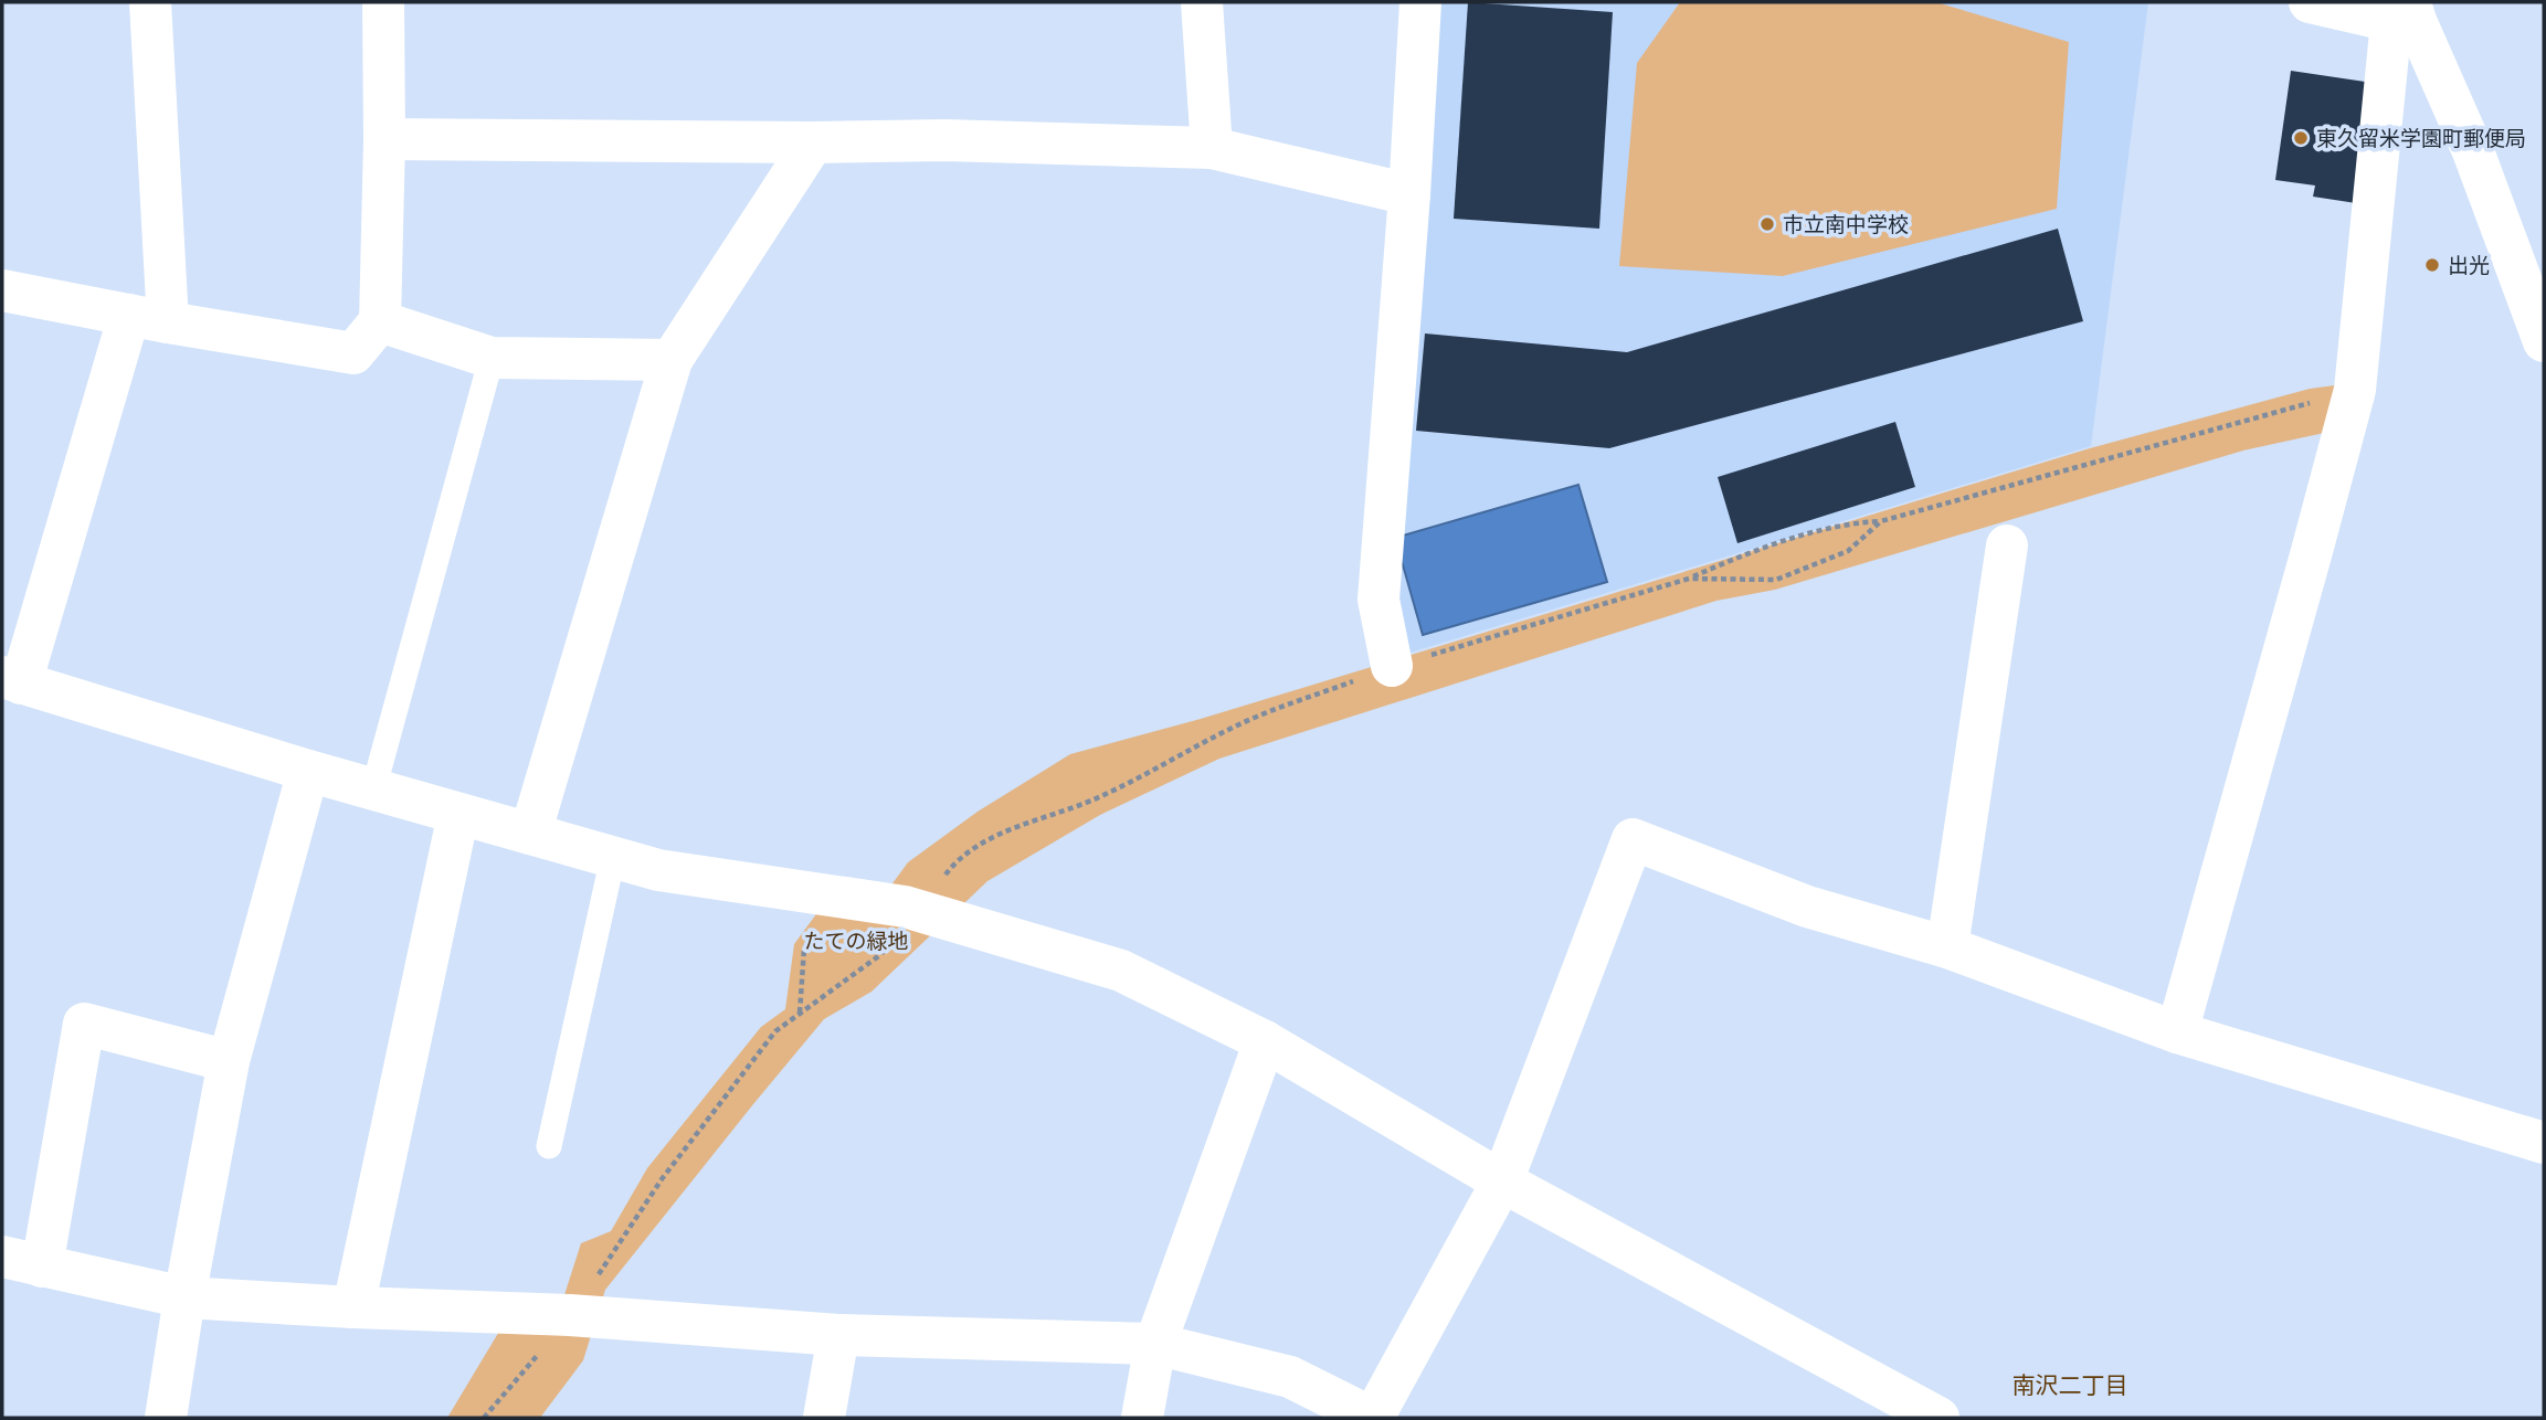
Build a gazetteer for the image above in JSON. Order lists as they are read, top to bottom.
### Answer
{
  "districts": ["南沢二丁目"],
  "parks": ["たての緑地"],
  "places": ["東久留米学園町郵便局", "市立南中学校", "出光"]
}
